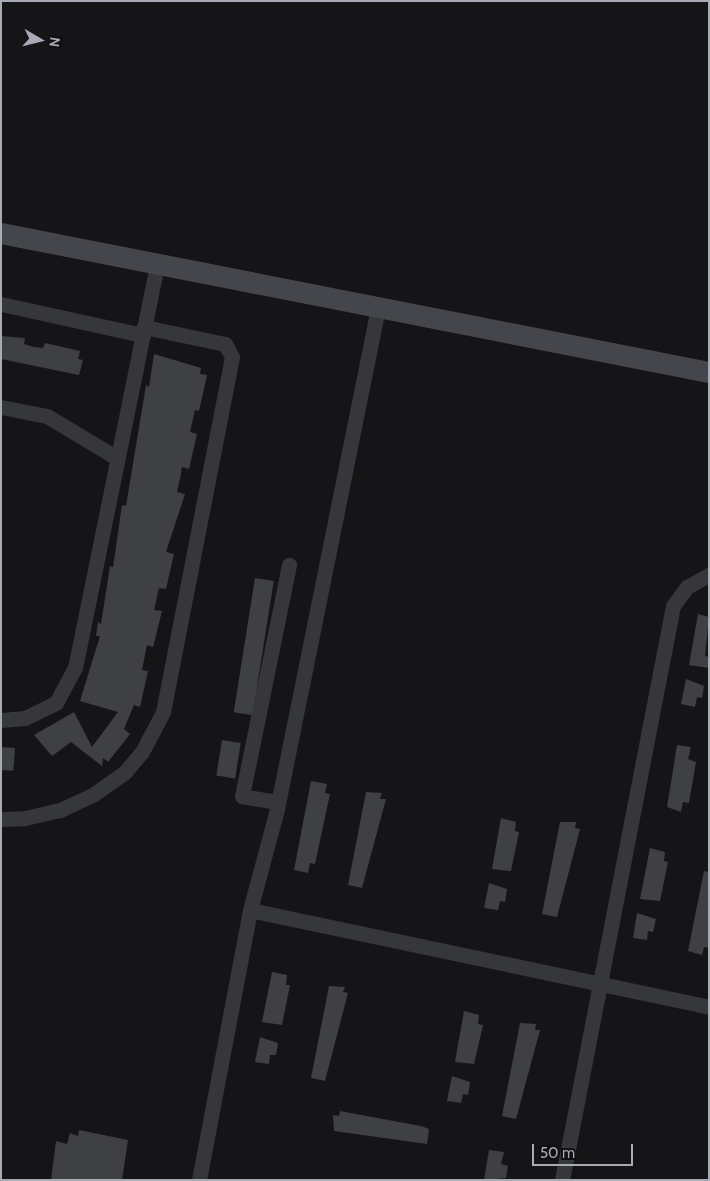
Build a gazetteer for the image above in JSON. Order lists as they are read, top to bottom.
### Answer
{
  "scale_bar": "50 m",
  "north": "right"
}
